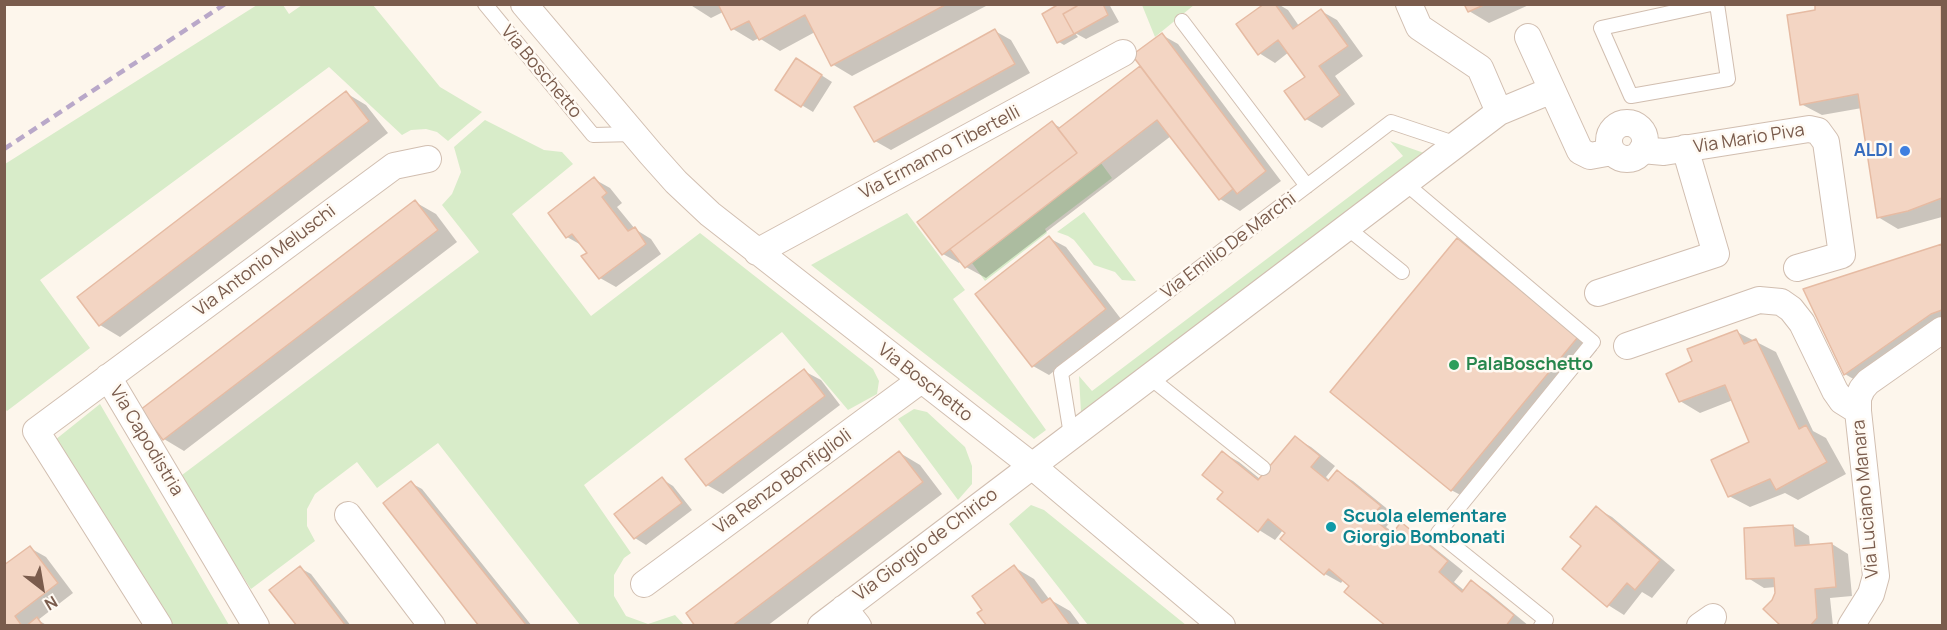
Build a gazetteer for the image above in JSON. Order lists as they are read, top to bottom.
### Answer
{
  "streets": {
    "street": [
      "Via Boschetto",
      "Via Mario Piva",
      "Via Ermanno Tibertelli",
      "Via Antonio Meluschi",
      "Via Capodistria",
      "Via Renzo Bonfiglioli",
      "Via Luciano Manara",
      "Via Giorgio de Chirico"
    ],
    "lane": ["Via Emilio De Marchi"]
  },
  "crossings": [
    ["Via Boschetto", "Via Ermanno Tibertelli"],
    ["Via Boschetto", "Via Renzo Bonfiglioli"],
    ["Via Boschetto", "Via Giorgio de Chirico"],
    ["Via Antonio Meluschi", "Via Capodistria"]
  ],
  "places": ["ALDI", "PalaBoschetto", "Scuola elementare Giorgio Bombonati"],
  "north": "bottom right"
}
